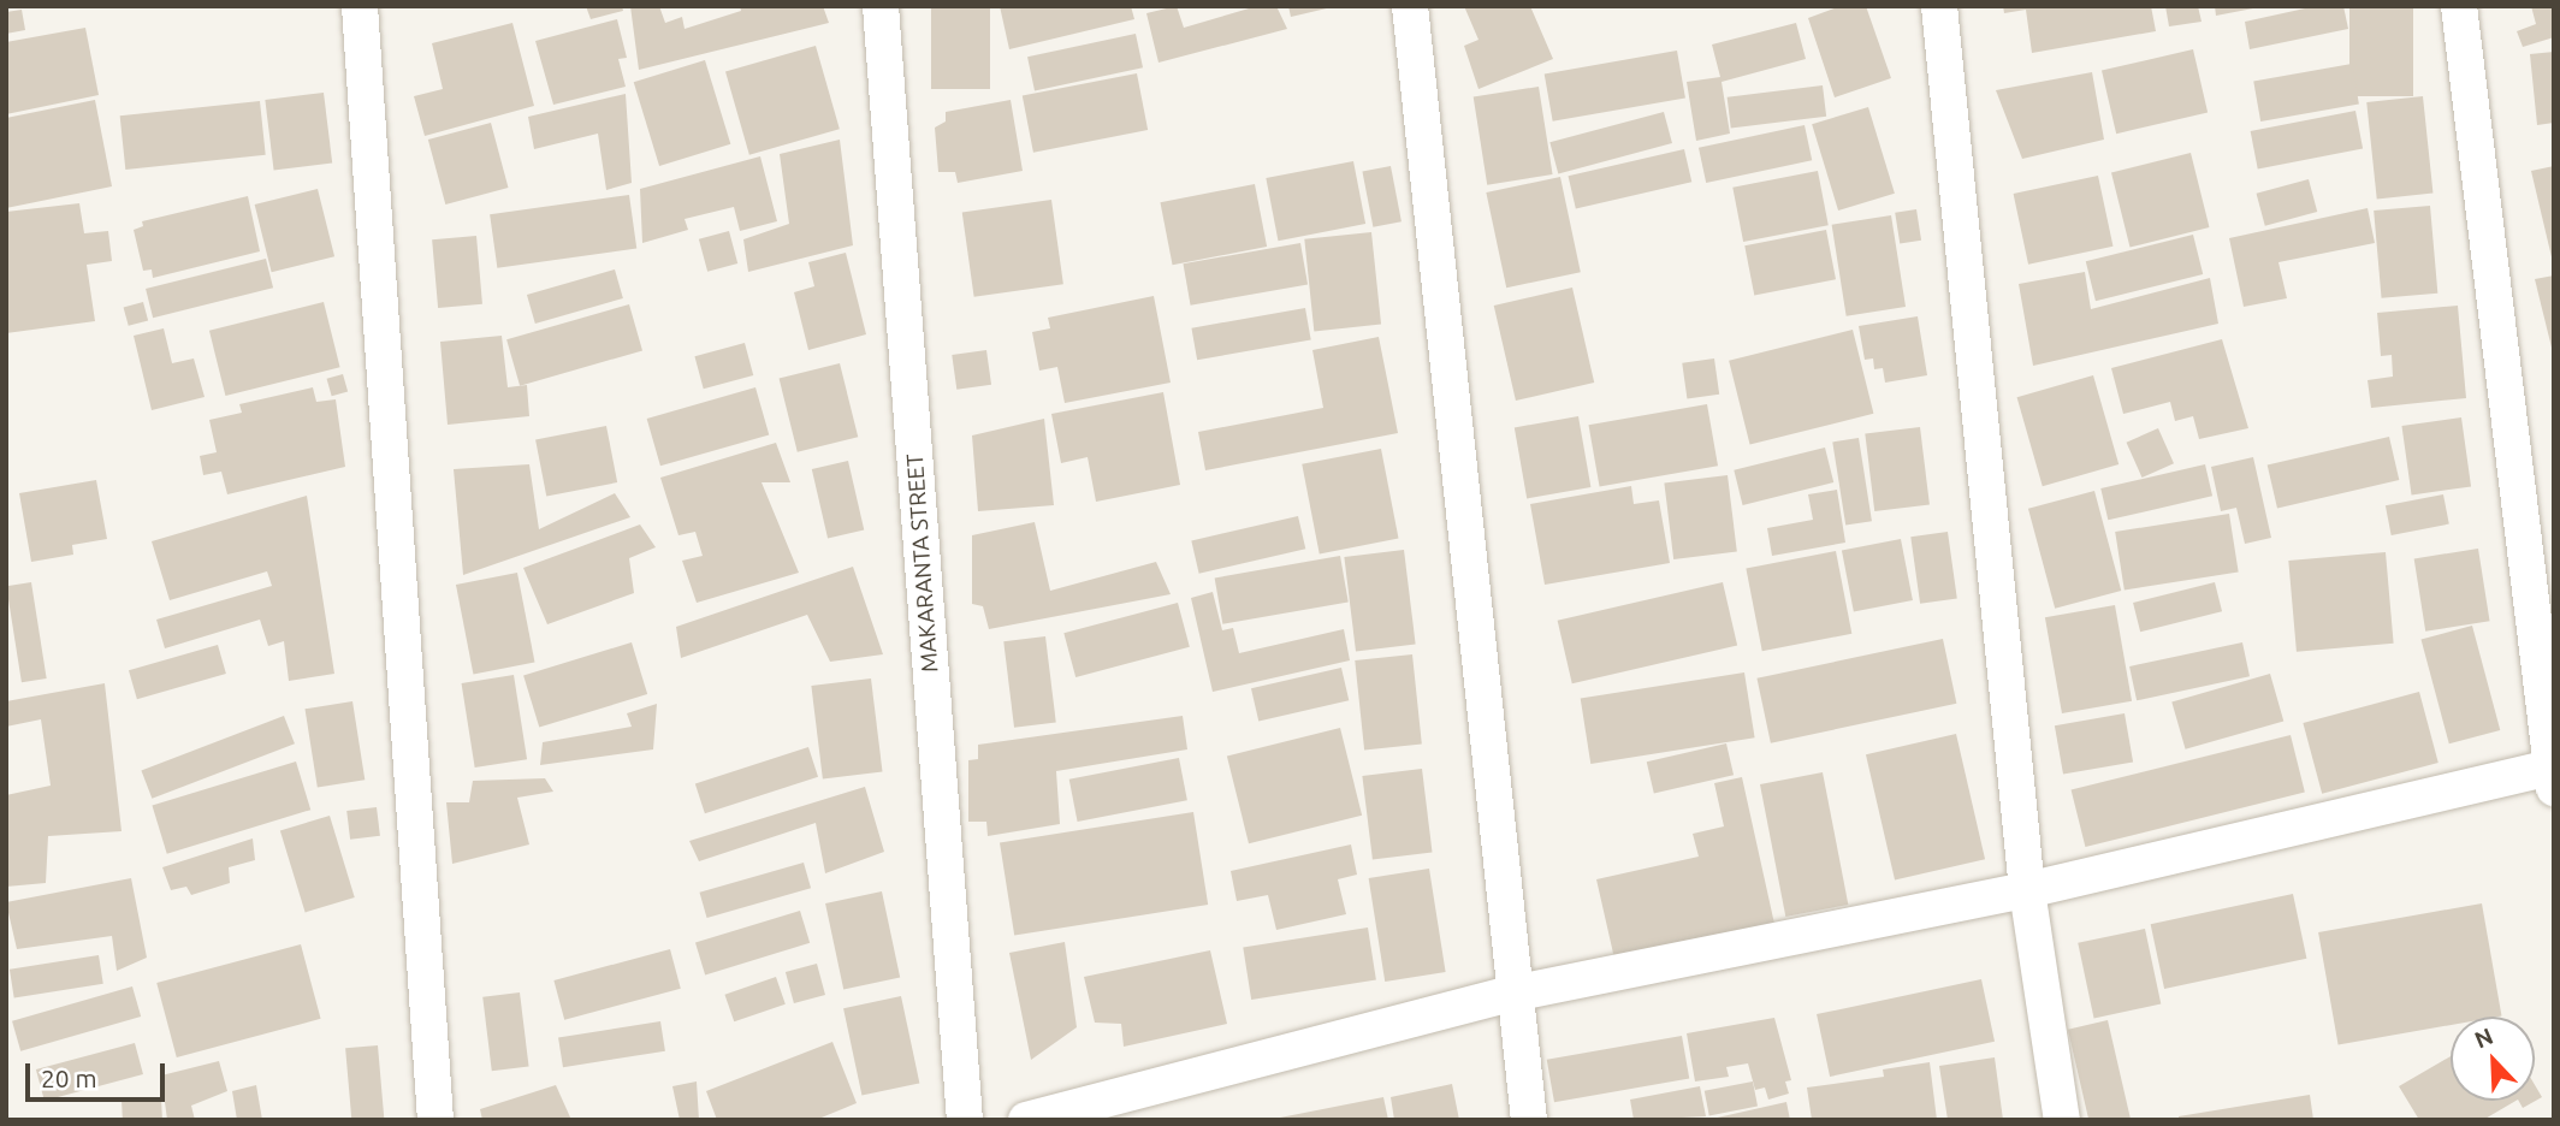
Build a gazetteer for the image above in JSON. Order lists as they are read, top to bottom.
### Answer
{
  "streets": {
    "street": ["MAKARANTA STREET"]
  },
  "scale_bar": "20 m",
  "north": "top left"
}
